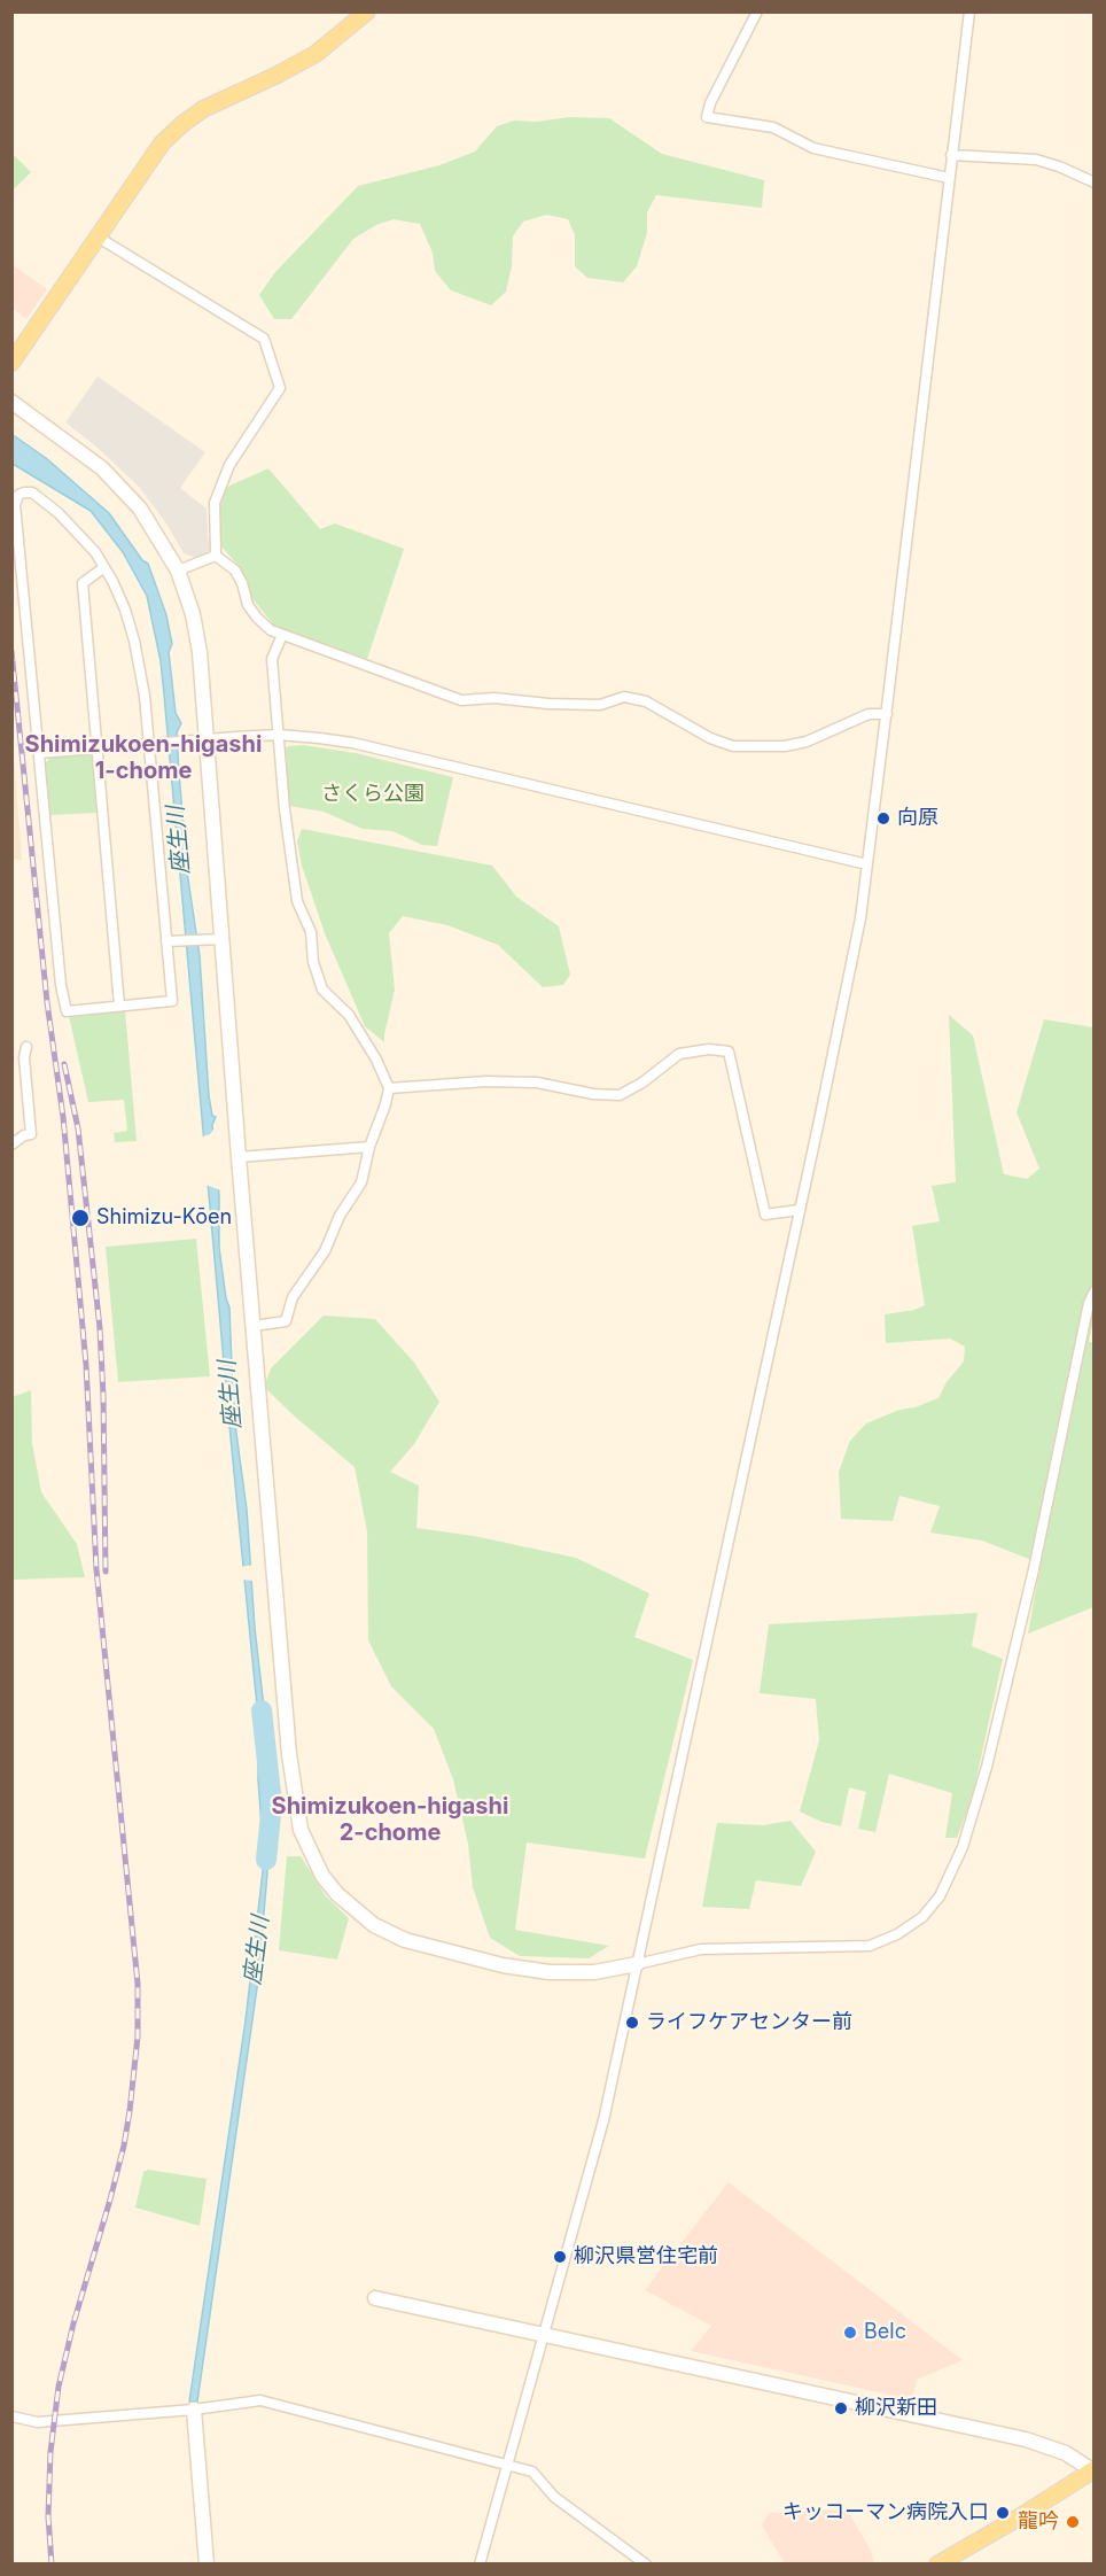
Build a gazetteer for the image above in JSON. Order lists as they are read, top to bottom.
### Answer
{
  "districts": ["Shimizukoen-higashi 1-chome", "Shimizukoen-higashi 2-chome"],
  "water": ["座生川"],
  "parks": ["さくら公園"],
  "places": [
    "向原",
    "Shimizu-Kōen",
    "ライフケアセンター前",
    "柳沢県営住宅前",
    "Belc",
    "柳沢新田",
    "キッコーマン病院入口",
    "龍吟"
  ]
}
